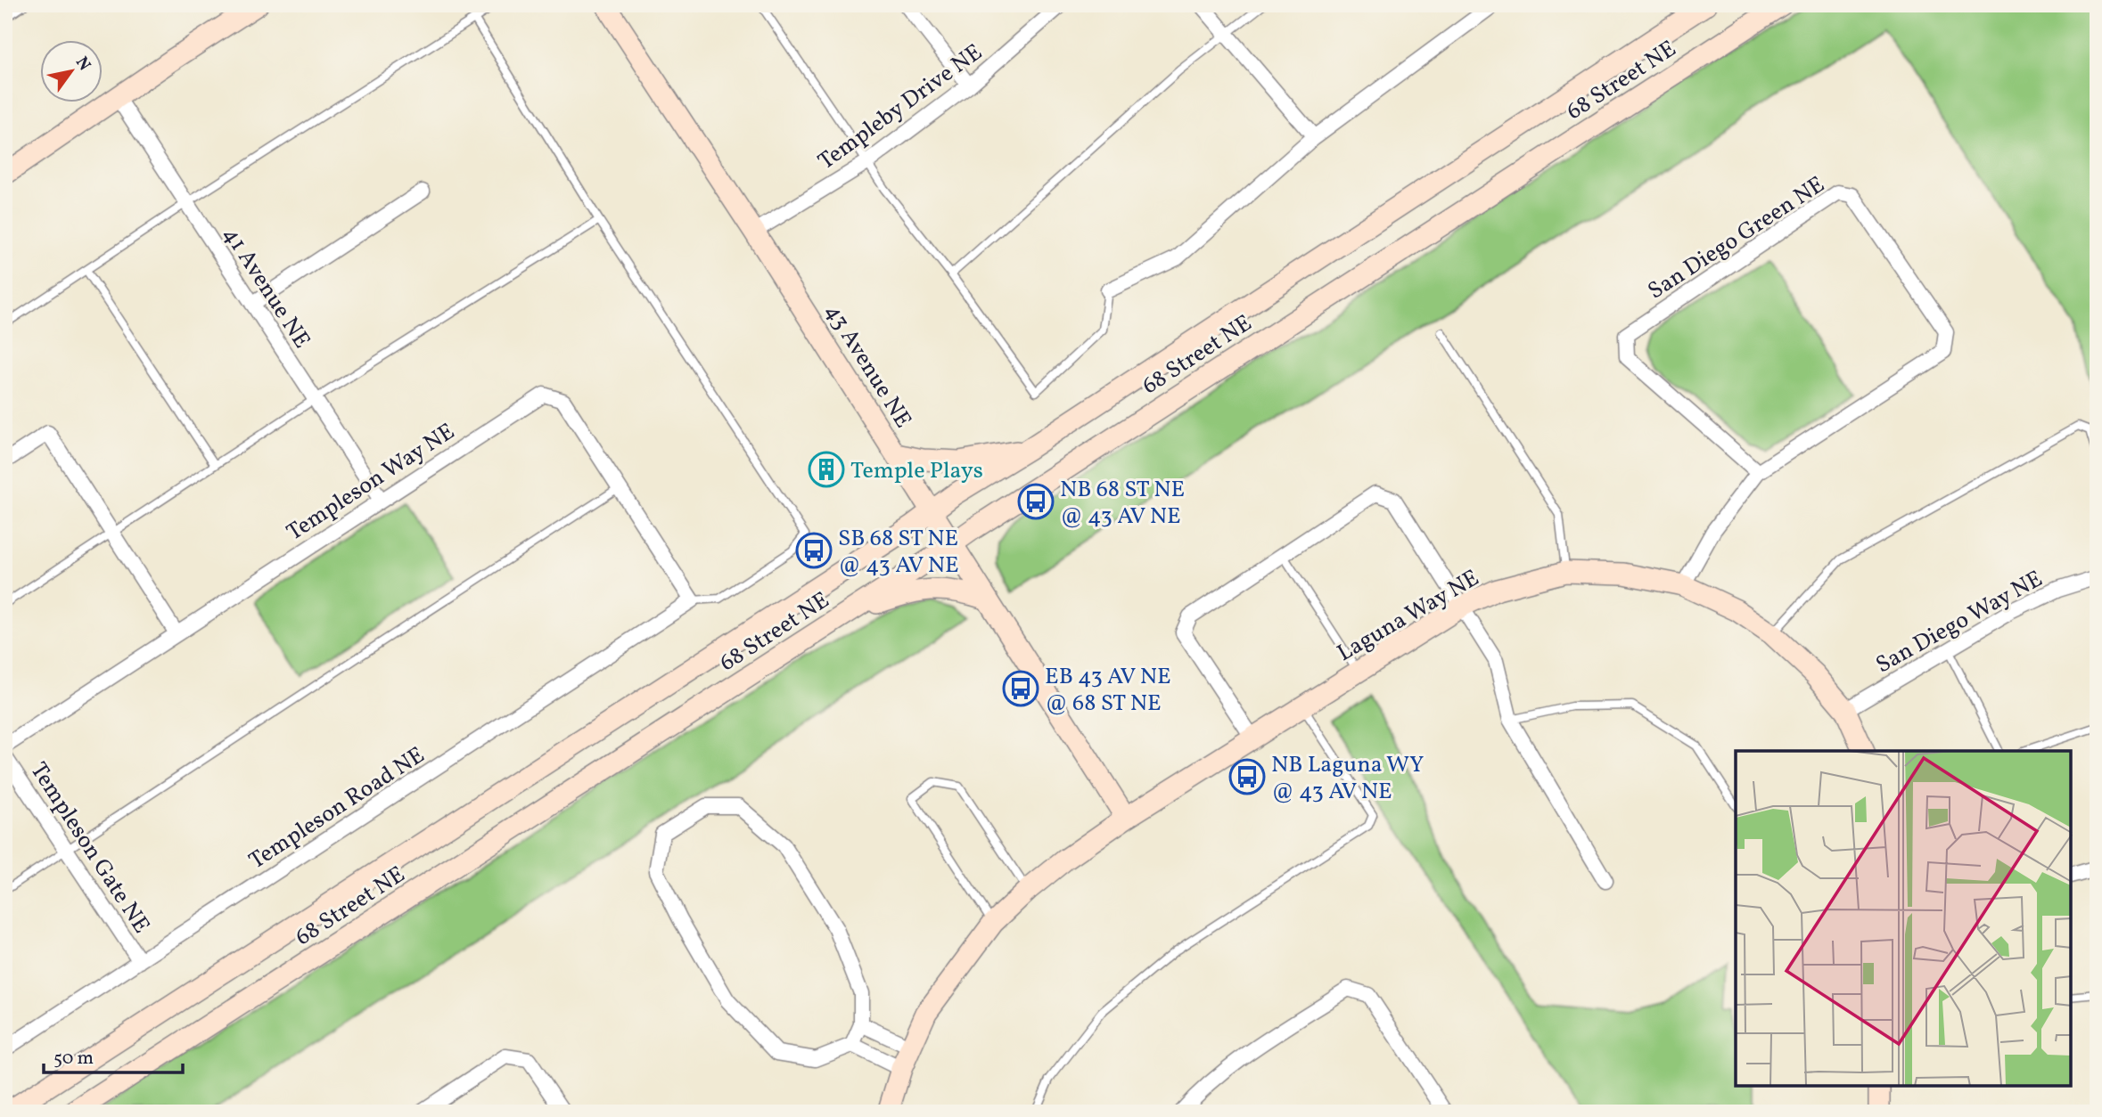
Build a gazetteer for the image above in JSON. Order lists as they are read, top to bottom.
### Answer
{
  "streets": {
    "main road": ["68 Street NE", "43 Avenue NE", "Laguna Way NE"],
    "street": [
      "Templeby Drive NE",
      "San Diego Green NE",
      "41 Avenue NE",
      "Templeson Way NE",
      "San Diego Way NE",
      "Templeson Road NE",
      "Templeson Gate NE"
    ]
  },
  "crossings": [
    ["68 Street NE", "43 Avenue NE"],
    ["Templeby Drive NE", "43 Avenue NE"],
    ["San Diego Green NE", "Laguna Way NE"],
    ["41 Avenue NE", "Templeson Way NE"],
    ["43 Avenue NE", "Laguna Way NE"],
    ["Templeson Way NE", "Templeson Road NE"],
    ["Laguna Way NE", "San Diego Way NE"],
    ["Templeson Road NE", "Templeson Gate NE"]
  ],
  "places": {
    "building": ["Temple Plays"],
    "bus stop": [
      "NB 68 ST NE @ 43 AV NE",
      "SB 68 ST NE @ 43 AV NE",
      "EB 43 AV NE @ 68 ST NE",
      "NB Laguna WY @ 43 AV NE"
    ]
  },
  "scale_bar": "50 m",
  "north": "top right"
}
